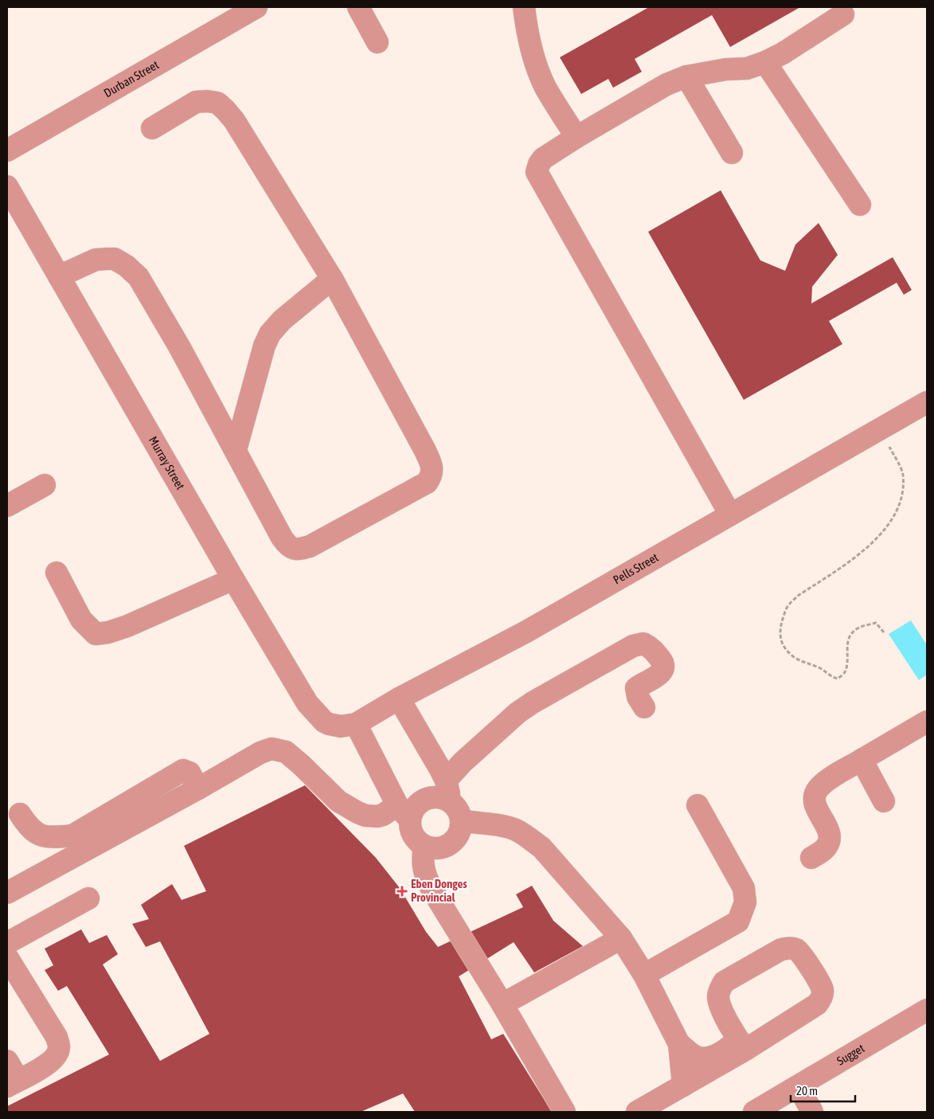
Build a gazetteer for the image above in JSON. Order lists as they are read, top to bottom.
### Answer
{
  "streets": {
    "street": [
      "Durban Street",
      "Murray Street",
      "Pells Street",
      "Sugget"
    ]
  },
  "crossings": [
    ["Murray Street", "Pells Street"]
  ],
  "places": {
    "health": ["Eben Donges Provincial"]
  },
  "scale_bar": "20 m"
}
